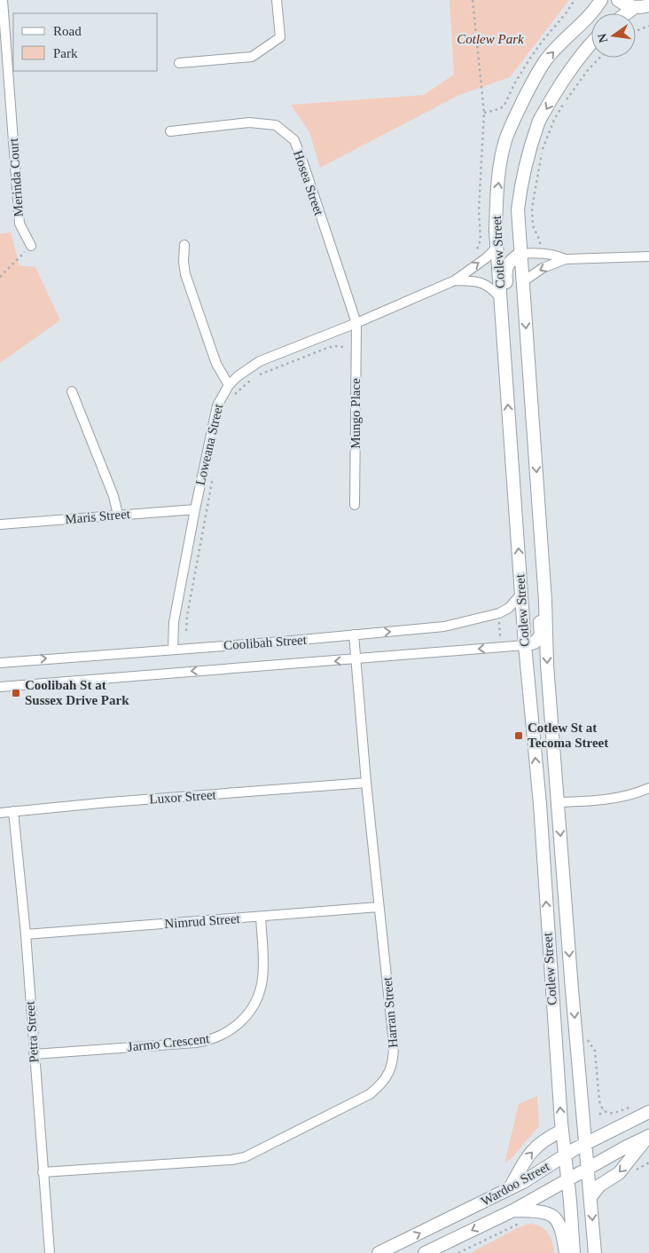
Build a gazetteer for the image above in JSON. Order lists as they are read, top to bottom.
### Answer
{
  "streets": {
    "main road": ["Cotlew Street", "Wardoo Street"],
    "street": [
      "Merinda Court",
      "Hosea Street",
      "Mungo Place",
      "Loweana Street",
      "Maris Street",
      "Coolibah Street",
      "Luxor Street",
      "Nimrud Street",
      "Harran Street",
      "Petra Street",
      "Jarmo Crescent"
    ]
  },
  "crossings": [
    ["Hosea Street", "Mungo Place"],
    ["Hosea Street", "Loweana Street"],
    ["Cotlew Street", "Loweana Street"],
    ["Cotlew Street", "Coolibah Street"],
    ["Cotlew Street", "Wardoo Street"],
    ["Mungo Place", "Loweana Street"],
    ["Loweana Street", "Maris Street"],
    ["Loweana Street", "Coolibah Street"],
    ["Coolibah Street", "Harran Street"],
    ["Luxor Street", "Harran Street"],
    ["Luxor Street", "Petra Street"],
    ["Nimrud Street", "Harran Street"],
    ["Nimrud Street", "Petra Street"],
    ["Nimrud Street", "Jarmo Crescent"],
    ["Harran Street", "Petra Street"],
    ["Petra Street", "Jarmo Crescent"]
  ],
  "parks": ["Cotlew Park"],
  "places": {
    "transit": ["Coolibah St at Sussex Drive Park", "Cotlew St at Tecoma Street"]
  },
  "legend": ["Road", "Park"],
  "north": "left"
}
